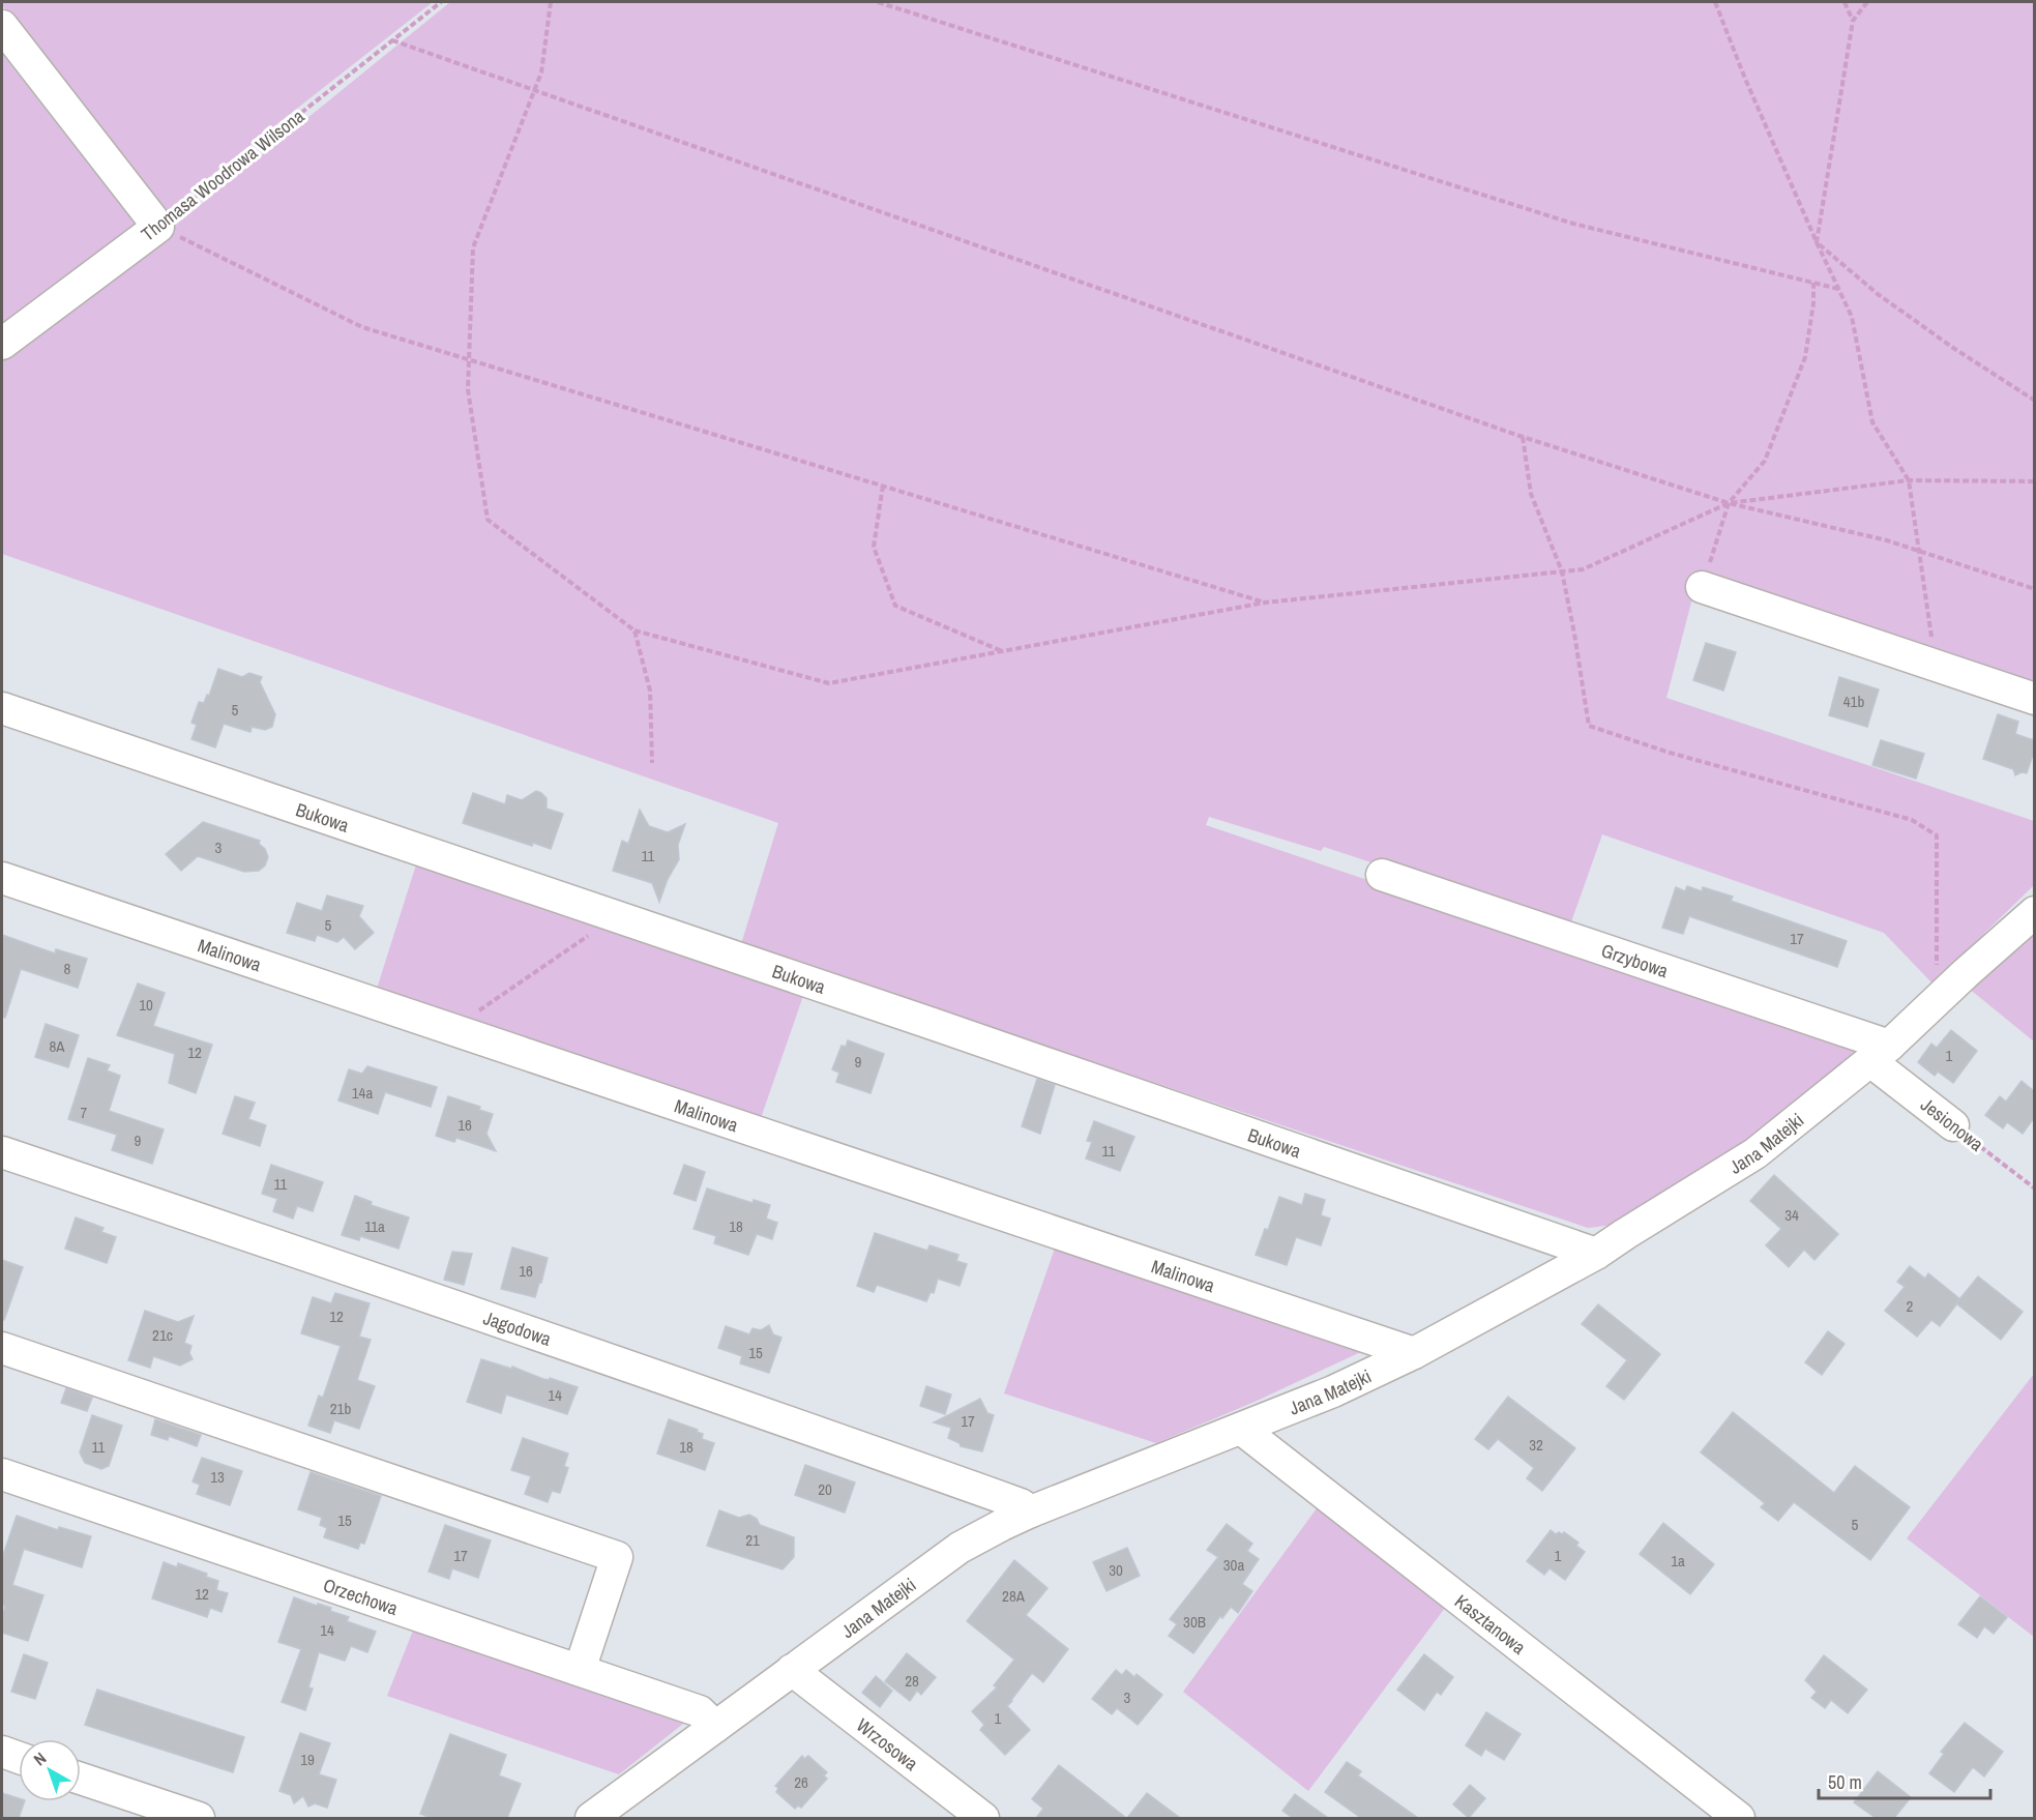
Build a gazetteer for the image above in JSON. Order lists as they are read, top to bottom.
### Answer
{
  "streets": {
    "street": [
      "Thomasa Woodrowa Wilsona",
      "Bukowa",
      "Malinowa",
      "Grzybowa",
      "Jesionowa",
      "Jana Matejki",
      "Jagodowa",
      "Orzechowa",
      "Kasztanowa",
      "Wrzosowa"
    ]
  },
  "crossings": [
    ["Bukowa", "Jana Matejki"],
    ["Malinowa", "Jana Matejki"],
    ["Grzybowa", "Jesionowa"],
    ["Grzybowa", "Jana Matejki"],
    ["Jesionowa", "Jana Matejki"],
    ["Jana Matejki", "Jagodowa"],
    ["Jana Matejki", "Orzechowa"],
    ["Jana Matejki", "Kasztanowa"],
    ["Jana Matejki", "Wrzosowa"]
  ],
  "house_numbers": [
    "41b",
    "5",
    "3",
    "11",
    "5",
    "17",
    "8",
    "10",
    "8A",
    "12",
    "1",
    "9",
    "14a",
    "7",
    "16",
    "9",
    "11",
    "11",
    "34",
    "11a",
    "18",
    "16",
    "2",
    "12",
    "21c",
    "15",
    "14",
    "21b",
    "17",
    "32",
    "11",
    "18",
    "13",
    "20",
    "15",
    "5",
    "21",
    "17",
    "1",
    "1a",
    "30a",
    "30",
    "12",
    "28A",
    "30B",
    "14",
    "28",
    "3",
    "1",
    "19",
    "26"
  ],
  "scale_bar": "50 m",
  "north": "top left"
}
